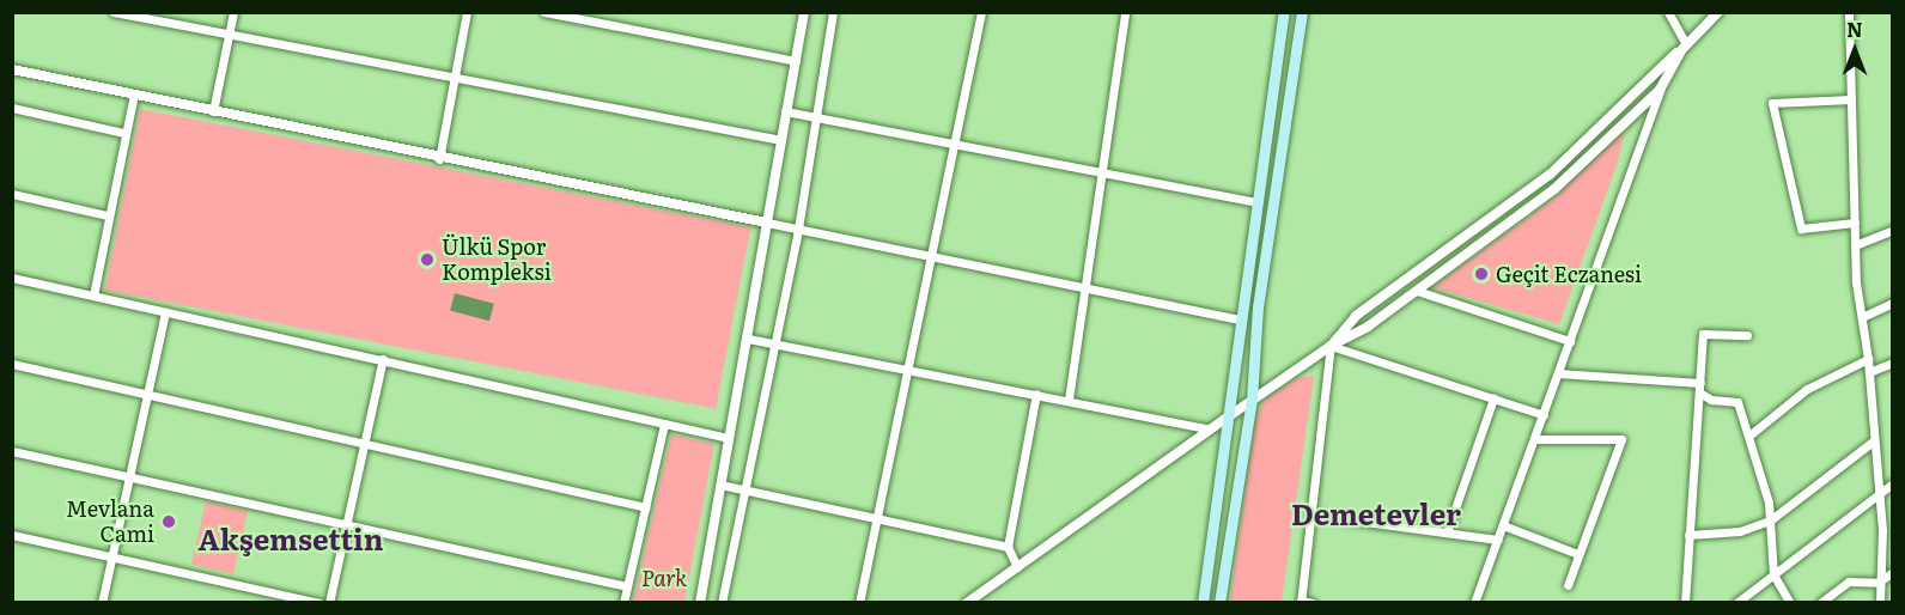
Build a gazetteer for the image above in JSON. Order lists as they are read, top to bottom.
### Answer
{
  "districts": ["Demetevler", "Akşemsettin"],
  "parks": ["Park"],
  "places": ["Ülkü Spor Kompleksi", "Geçit Eczanesi", "Mevlana Cami"],
  "north": "top"
}
